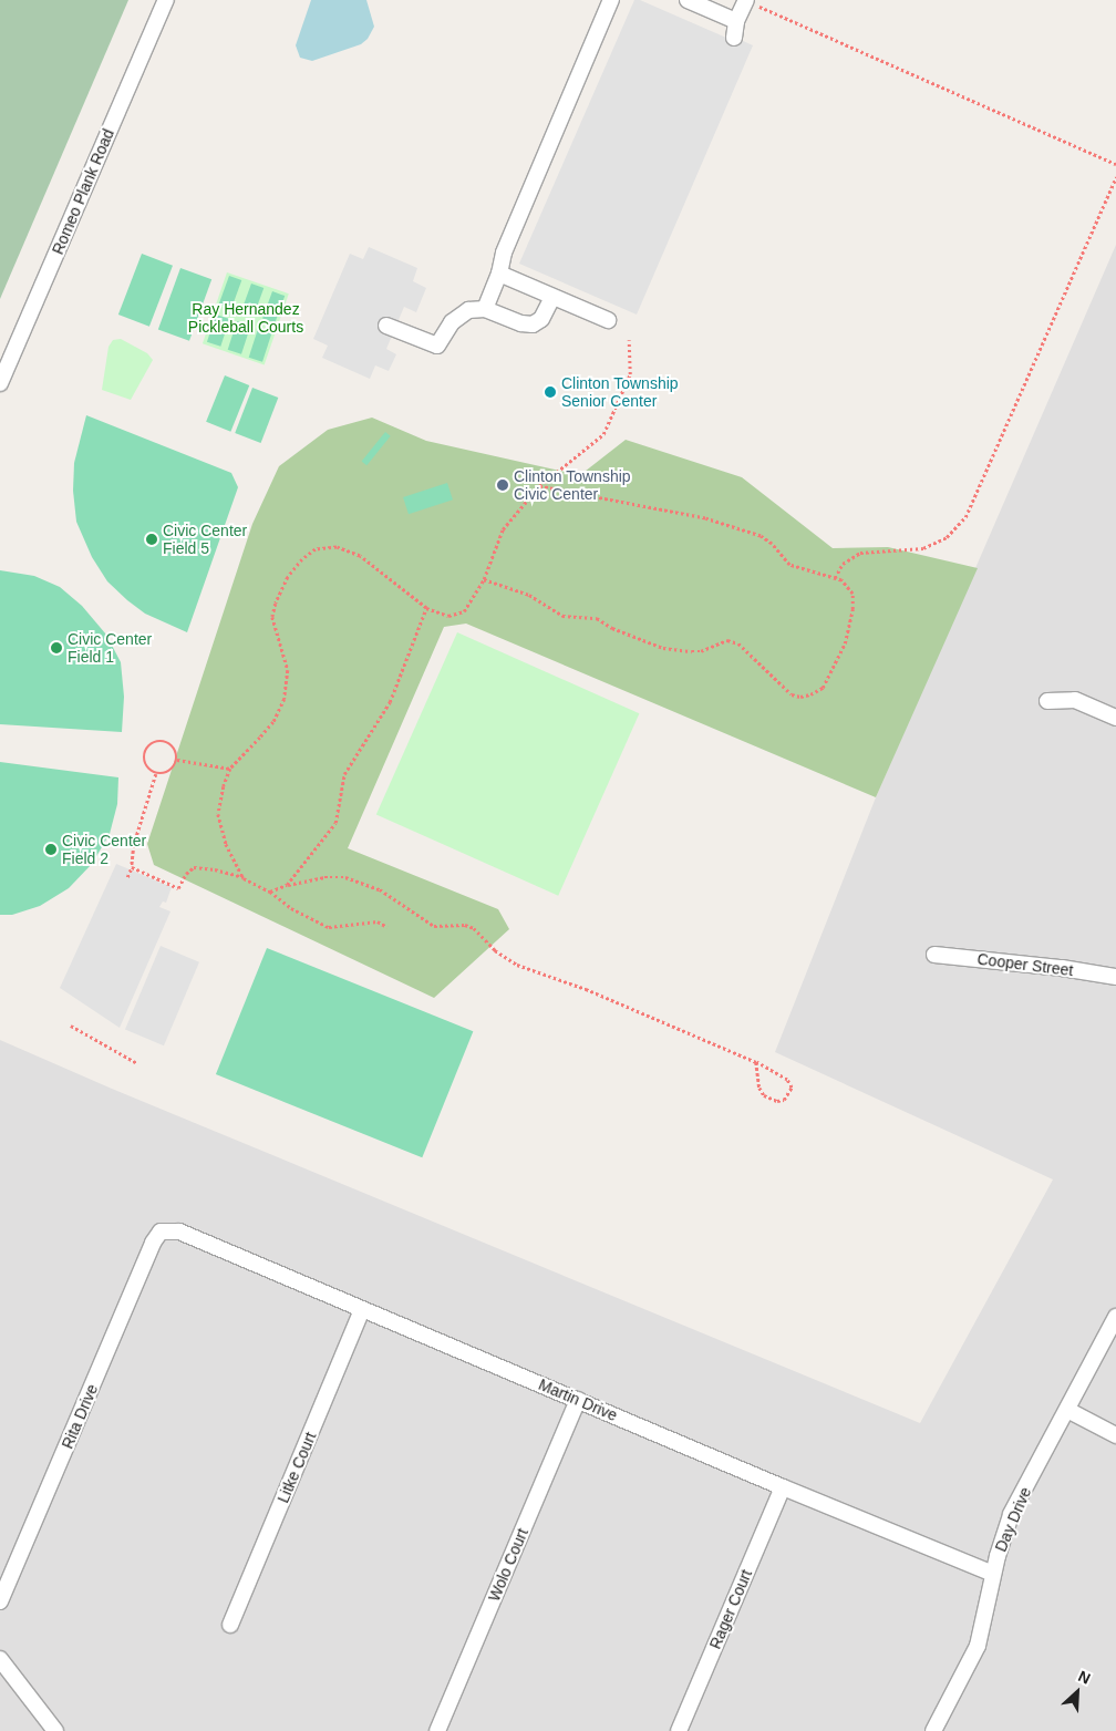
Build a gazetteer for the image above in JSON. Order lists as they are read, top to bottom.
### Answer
{
  "streets": {
    "street": [
      "Romeo Plank Road",
      "Cooper Street",
      "Martin Drive",
      "Rita Drive",
      "Litke Court",
      "Day Drive",
      "Wolo Court",
      "Rager Court"
    ]
  },
  "crossings": [
    ["Martin Drive", "Rita Drive"],
    ["Martin Drive", "Litke Court"],
    ["Martin Drive", "Day Drive"],
    ["Martin Drive", "Wolo Court"],
    ["Martin Drive", "Rager Court"]
  ],
  "parks": ["Ray Hernandez Pickleball Courts"],
  "places": [
    "Clinton Township Senior Center",
    "Clinton Township Civic Center",
    "Civic Center Field 5",
    "Civic Center Field 1",
    "Civic Center Field 2"
  ],
  "north": "top right"
}
